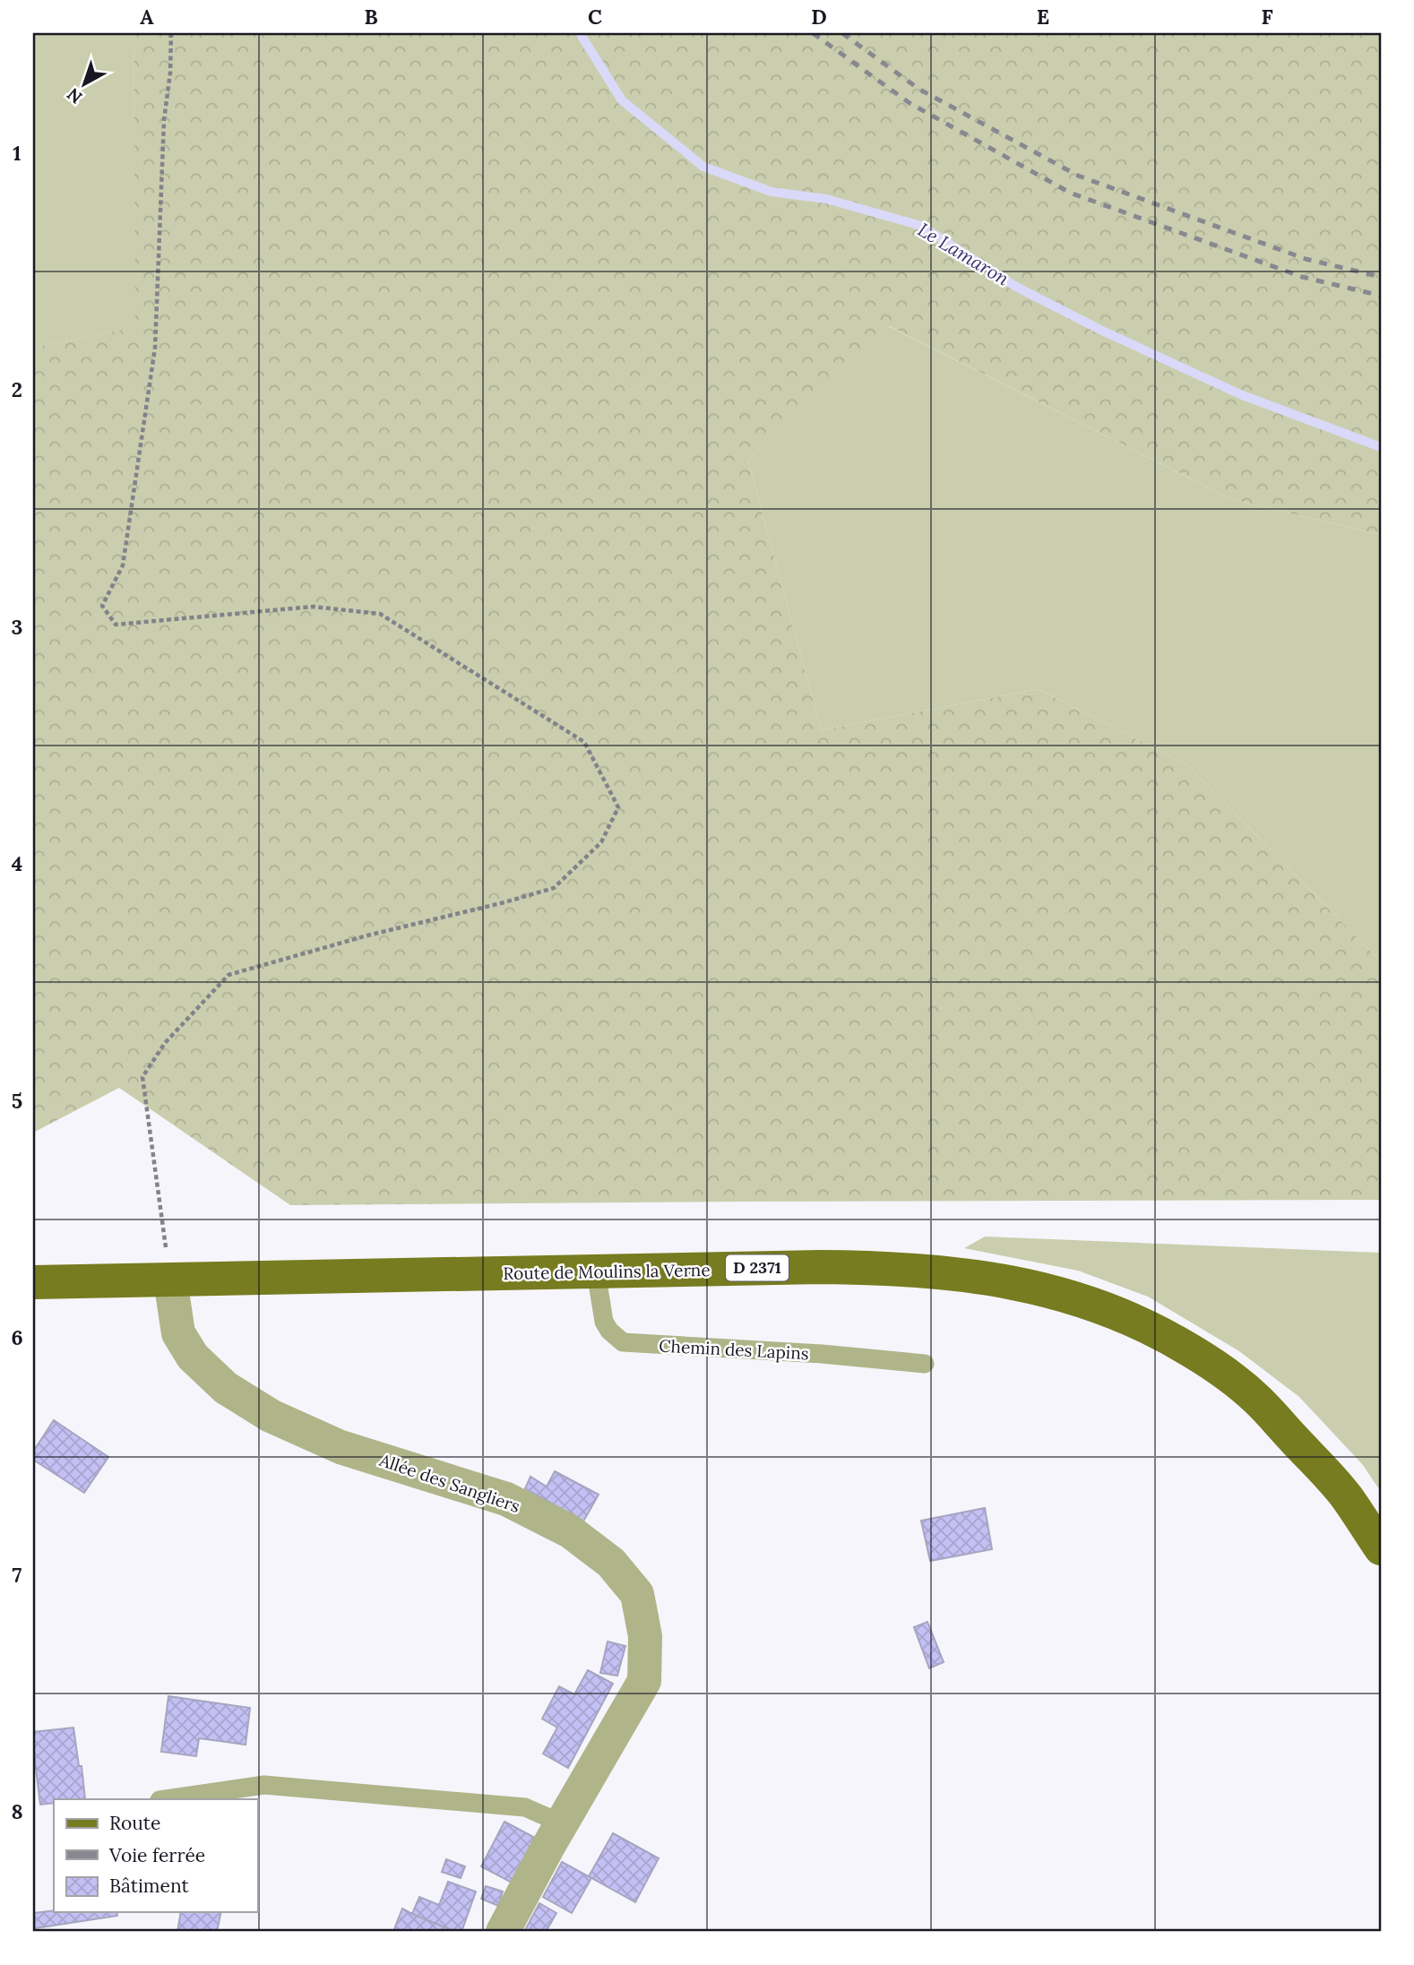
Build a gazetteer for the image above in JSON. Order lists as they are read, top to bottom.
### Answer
{
  "streets": {
    "main road": ["D 2371", "Route de Moulins la Verne"],
    "street": ["Allée des Sangliers"],
    "lane": ["Chemin des Lapins"]
  },
  "crossings": [
    ["Route de Moulins la Verne", "Chemin des Lapins"],
    ["Route de Moulins la Verne", "Allée des Sangliers"]
  ],
  "water": ["Le Lamaron"],
  "legend": ["Route", "Voie ferrée", "Bâtiment"],
  "north": "bottom left",
  "grid": {
    "columns": [
      "A",
      "B",
      "C",
      "D",
      "E",
      "F"
    ],
    "rows": [
      "1",
      "2",
      "3",
      "4",
      "5",
      "6",
      "7",
      "8"
    ]
  }
}
